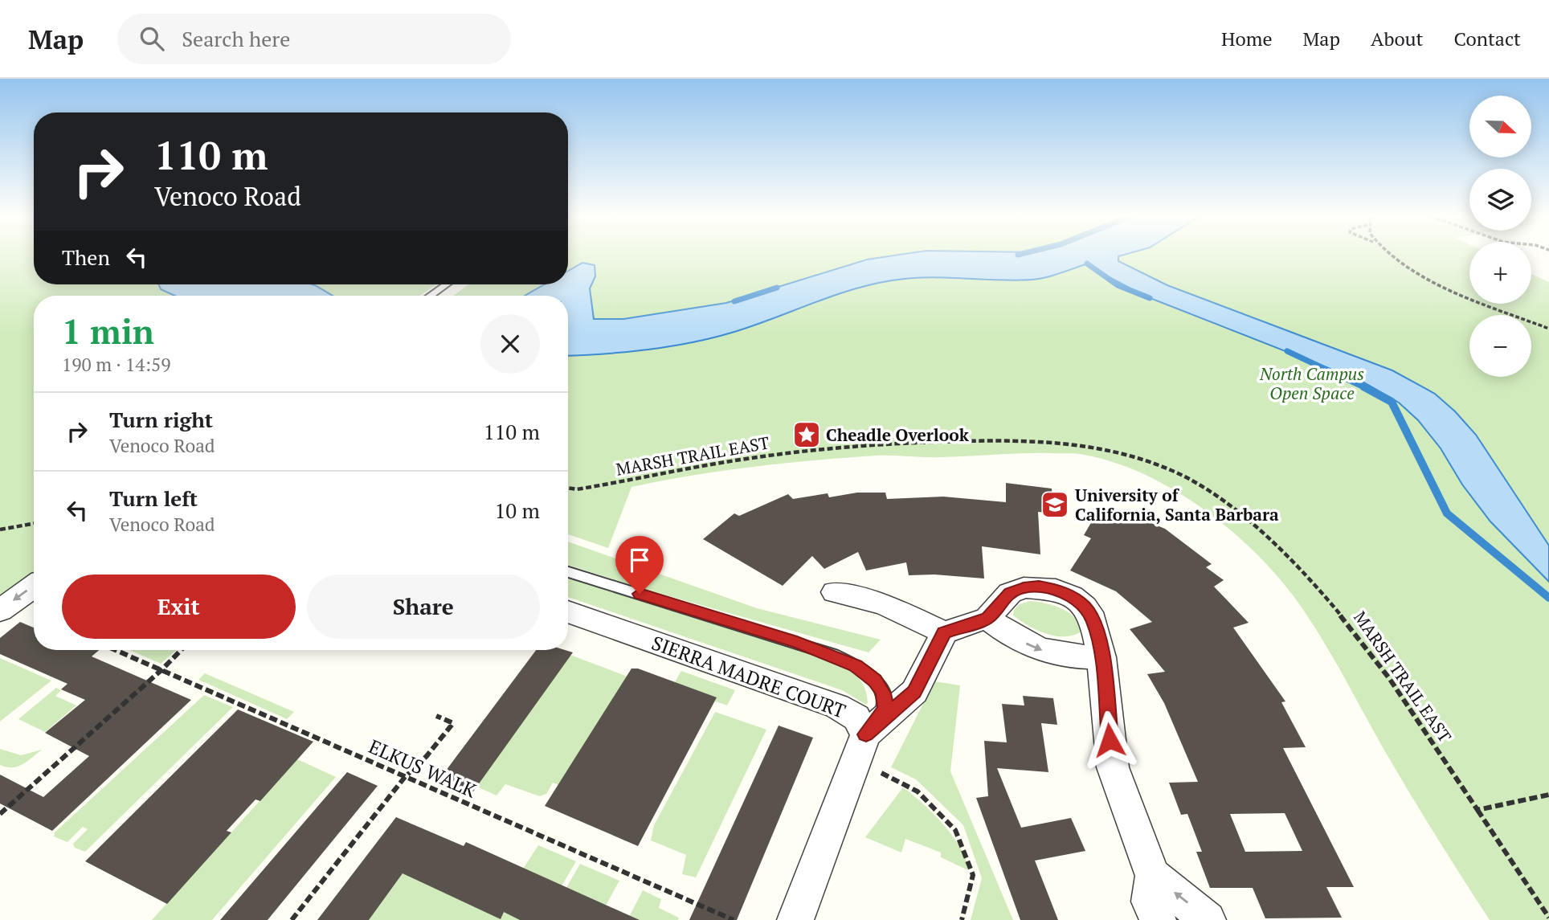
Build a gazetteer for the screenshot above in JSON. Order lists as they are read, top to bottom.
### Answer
{
  "streets": {
    "street": ["SIERRA MADRE COURT"],
    "path": ["MARSH TRAIL EAST", "ELKUS WALK"]
  },
  "parks": ["North Campus Open Space"],
  "places": {
    "place": ["Cheadle Overlook"],
    "school or university": ["University of California, Santa Barbara"]
  },
  "north": "right",
  "page": {
    "header": "Map",
    "search": "Search here",
    "nav": [
      "Home",
      "Map",
      "About",
      "Contact"
    ],
    "map_buttons": ["+", "−"],
    "turn": ["110 m", "Venoco Road"],
    "then": "Then",
    "heading": ["1 min", "190 m · 14:59"],
    "list": [
      {
        "name": "Turn right",
        "note": "Venoco Road",
        "value": "110 m"
      },
      {
        "name": "Turn left",
        "note": "Venoco Road",
        "value": "10 m"
      }
    ],
    "buttons": ["Exit", "Share"]
  }
}
